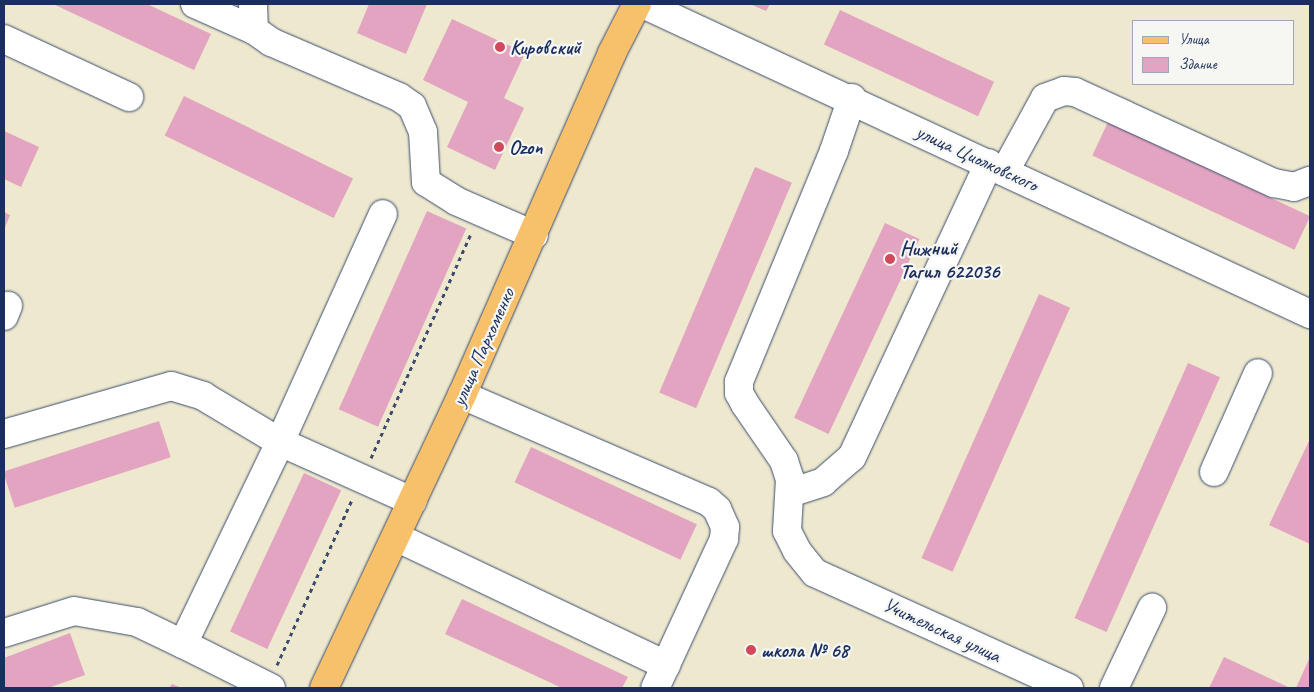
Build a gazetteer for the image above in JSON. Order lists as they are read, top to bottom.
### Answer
{
  "streets": {
    "main road": ["улица Пархоменко"],
    "street": ["улица Циолковского", "Учительская улица"]
  },
  "places": [
    "Кировский",
    "Ozon",
    "Нижний Тагил 622036",
    "школа № 68"
  ],
  "legend": ["Улица", "Здание"]
}
